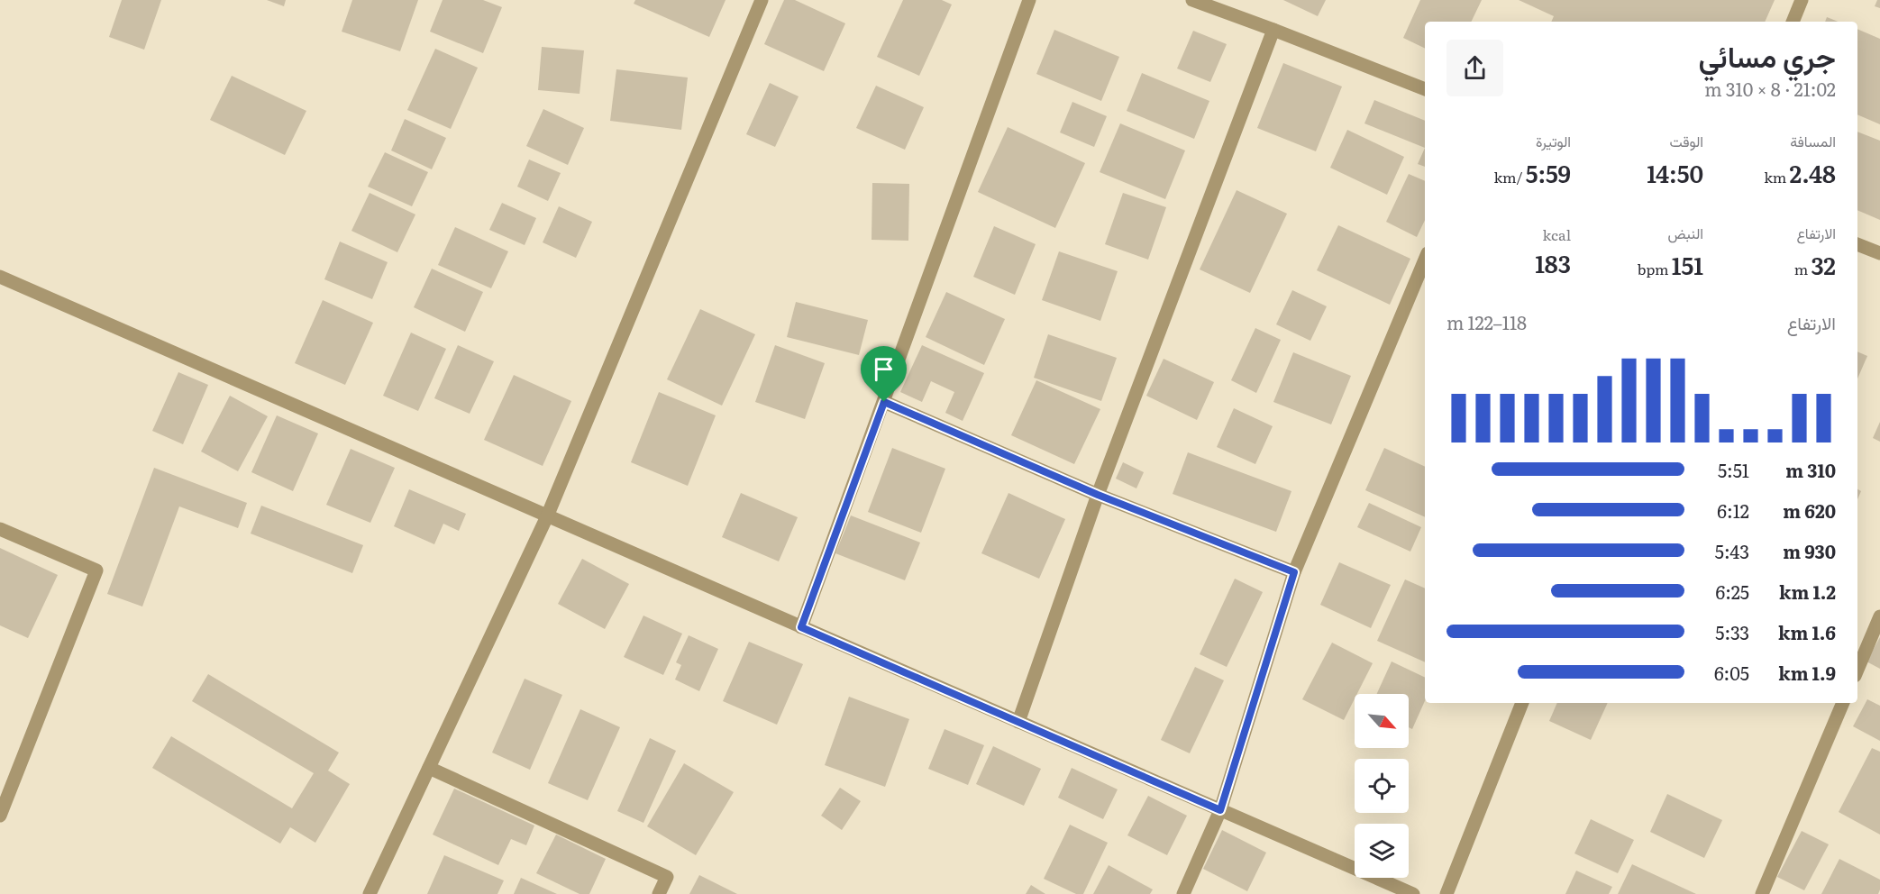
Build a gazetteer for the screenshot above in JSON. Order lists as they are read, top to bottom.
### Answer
{
  "north": "bottom right",
  "page": {
    "heading": ["جري مسائي", "21:02 · 8 × 310 m"],
    "stats": [
      ["المسافة", "2.48 km"],
      ["الوقت", "14:50"],
      ["الوتيرة", "5:59 /km"],
      ["الارتفاع", "32 m"],
      ["النبض", "151 bpm"],
      ["kcal", "183"]
    ],
    "chart": ["الارتفاع", "118–122 m"],
    "list": [
      {
        "name": "310 m",
        "note": "5:51"
      },
      {
        "name": "620 m",
        "note": "6:12"
      },
      {
        "name": "930 m",
        "note": "5:43"
      },
      {
        "name": "1.2 km",
        "note": "6:25"
      },
      {
        "name": "1.6 km",
        "note": "5:33"
      },
      {
        "name": "1.9 km",
        "note": "6:05"
      }
    ]
  }
}
